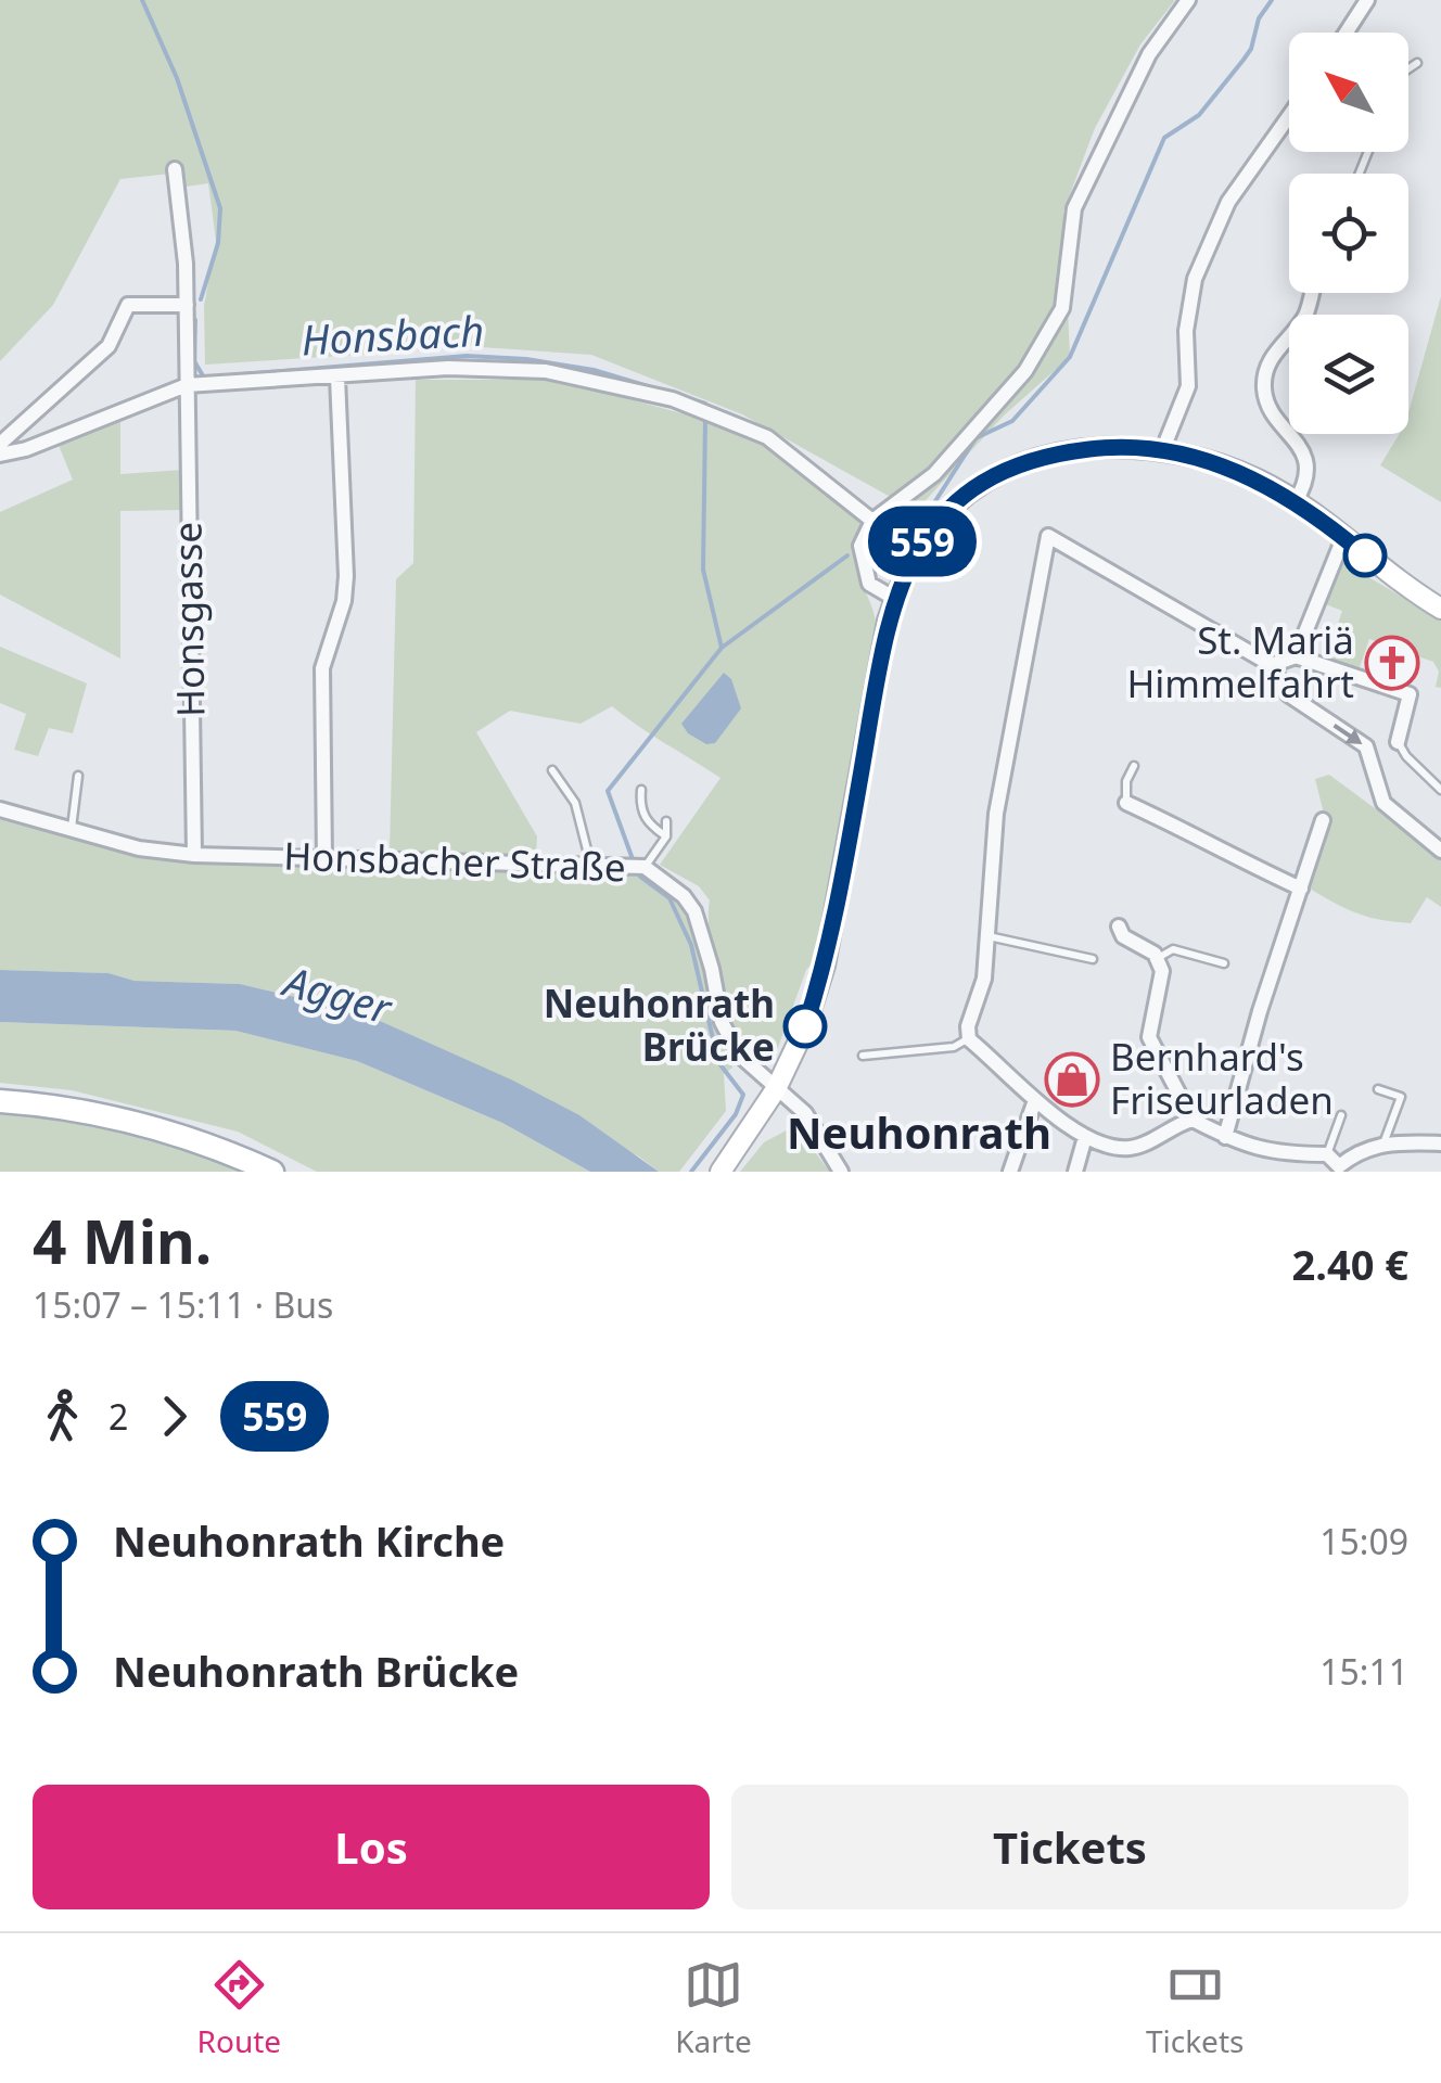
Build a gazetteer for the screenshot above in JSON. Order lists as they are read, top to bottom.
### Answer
{
  "streets": {
    "street": ["Honsgasse", "Honsbacher Straße"]
  },
  "crossings": [
    ["Honsgasse", "Honsbacher Straße"]
  ],
  "districts": ["Neuhonrath"],
  "water": ["Honsbach", "Agger"],
  "places": {
    "church": ["St. Mariä Himmelfahrt"],
    "other": ["Neuhonrath Brücke"],
    "shop": ["Bernhard's Friseurladen"]
  },
  "lines": ["bus line 559"],
  "north": "top left",
  "page": {
    "on_map": "559",
    "heading": ["4 Min.", "15:07 – 15:11 · Bus", "2.40 €"],
    "legs": ["2", "559"],
    "list": [
      {
        "name": "Neuhonrath Kirche",
        "value": "15:09"
      },
      {
        "name": "Neuhonrath Brücke",
        "value": "15:11"
      }
    ],
    "buttons": ["Los", "Tickets"],
    "tabs": ["Route", "Karte", "Tickets"]
  }
}
